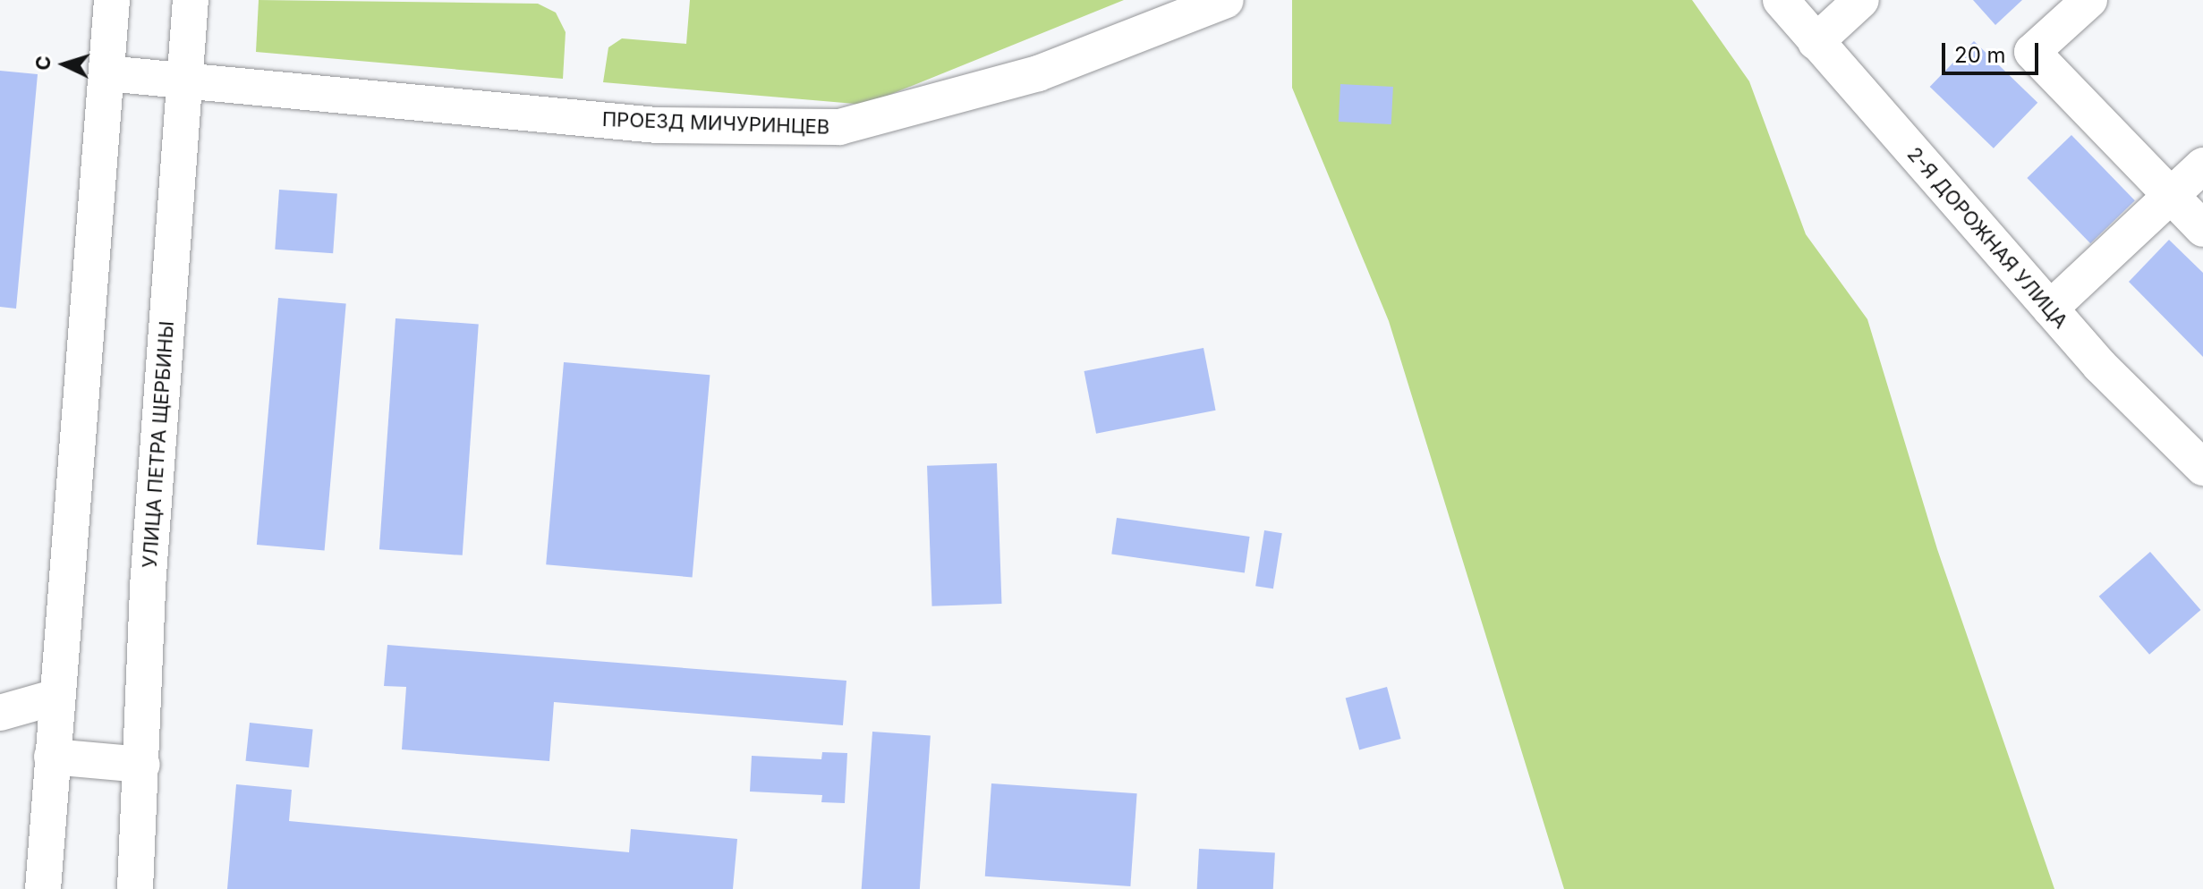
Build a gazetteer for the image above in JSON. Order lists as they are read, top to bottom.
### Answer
{
  "streets": {
    "street": ["ПРОЕЗД МИЧУРИНЦЕВ", "2-Я ДОРОЖНАЯ УЛИЦА", "УЛИЦА ПЕТРА ЩЕРБИНЫ"]
  },
  "crossings": [
    ["ПРОЕЗД МИЧУРИНЦЕВ", "УЛИЦА ПЕТРА ЩЕРБИНЫ"]
  ],
  "scale_bar": "20 m",
  "north": "left"
}
